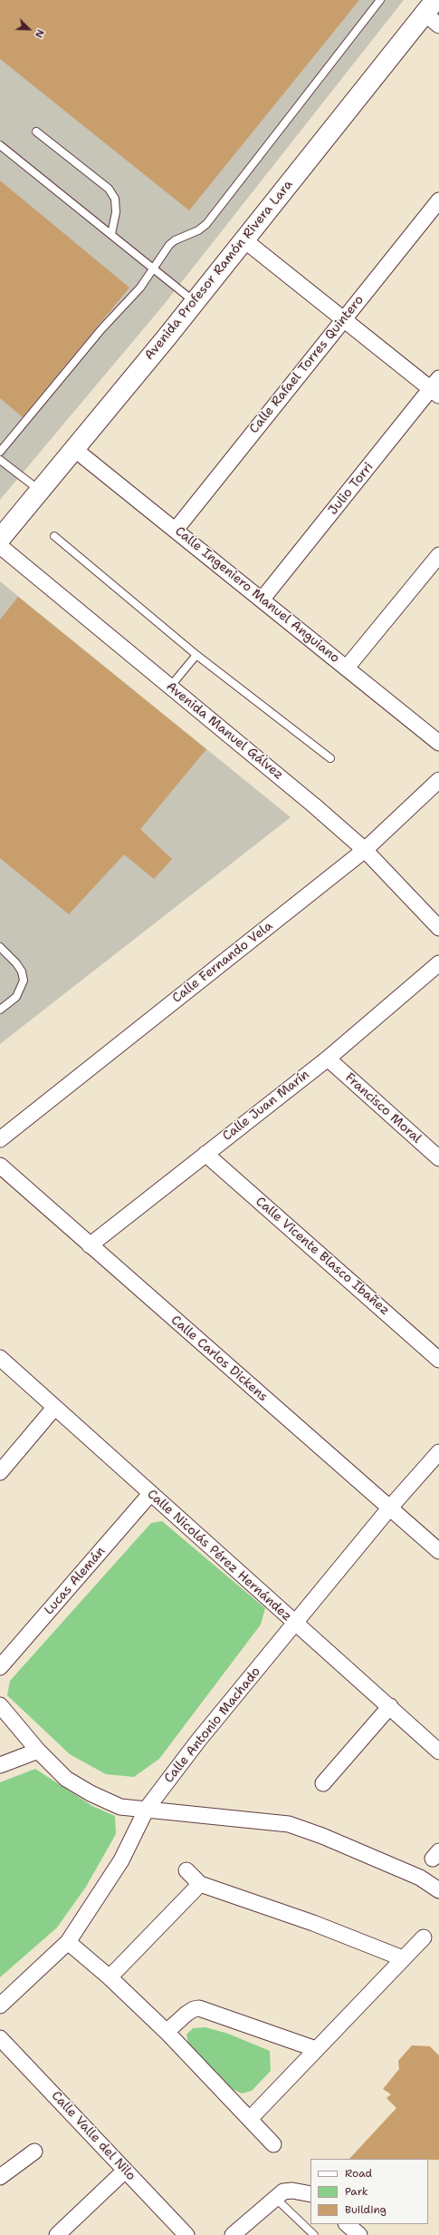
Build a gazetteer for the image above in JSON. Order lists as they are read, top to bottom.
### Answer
{
  "streets": {
    "main road": ["Avenida Profesor Ramón Rivera Lara"],
    "street": [
      "Calle Rafael Torres Quintero",
      "Julio Torri",
      "Calle Ingeniero Manuel Anguiano",
      "Avenida Manuel Gálvez",
      "Calle Fernando Vela",
      "Calle Juan Marín",
      "Francisco Moral",
      "Calle Vicente Blasco Ibañez",
      "Calle Carlos Dickens",
      "Calle Nicolás Pérez Hernández",
      "Lucas Alemán",
      "Calle Antonio Machado",
      "Calle Valle del Nilo"
    ]
  },
  "crossings": [
    ["Avenida Profesor Ramón Rivera Lara", "Calle Ingeniero Manuel Anguiano"],
    ["Calle Rafael Torres Quintero", "Calle Ingeniero Manuel Anguiano"],
    ["Julio Torri", "Calle Ingeniero Manuel Anguiano"],
    ["Avenida Manuel Gálvez", "Calle Fernando Vela"],
    ["Calle Juan Marín", "Francisco Moral"],
    ["Calle Juan Marín", "Calle Vicente Blasco Ibañez"],
    ["Calle Juan Marín", "Calle Carlos Dickens"],
    ["Calle Carlos Dickens", "Calle Antonio Machado"],
    ["Calle Nicolás Pérez Hernández", "Lucas Alemán"],
    ["Calle Nicolás Pérez Hernández", "Calle Antonio Machado"]
  ],
  "legend": ["Road", "Park", "Building"],
  "north": "bottom right"
}
